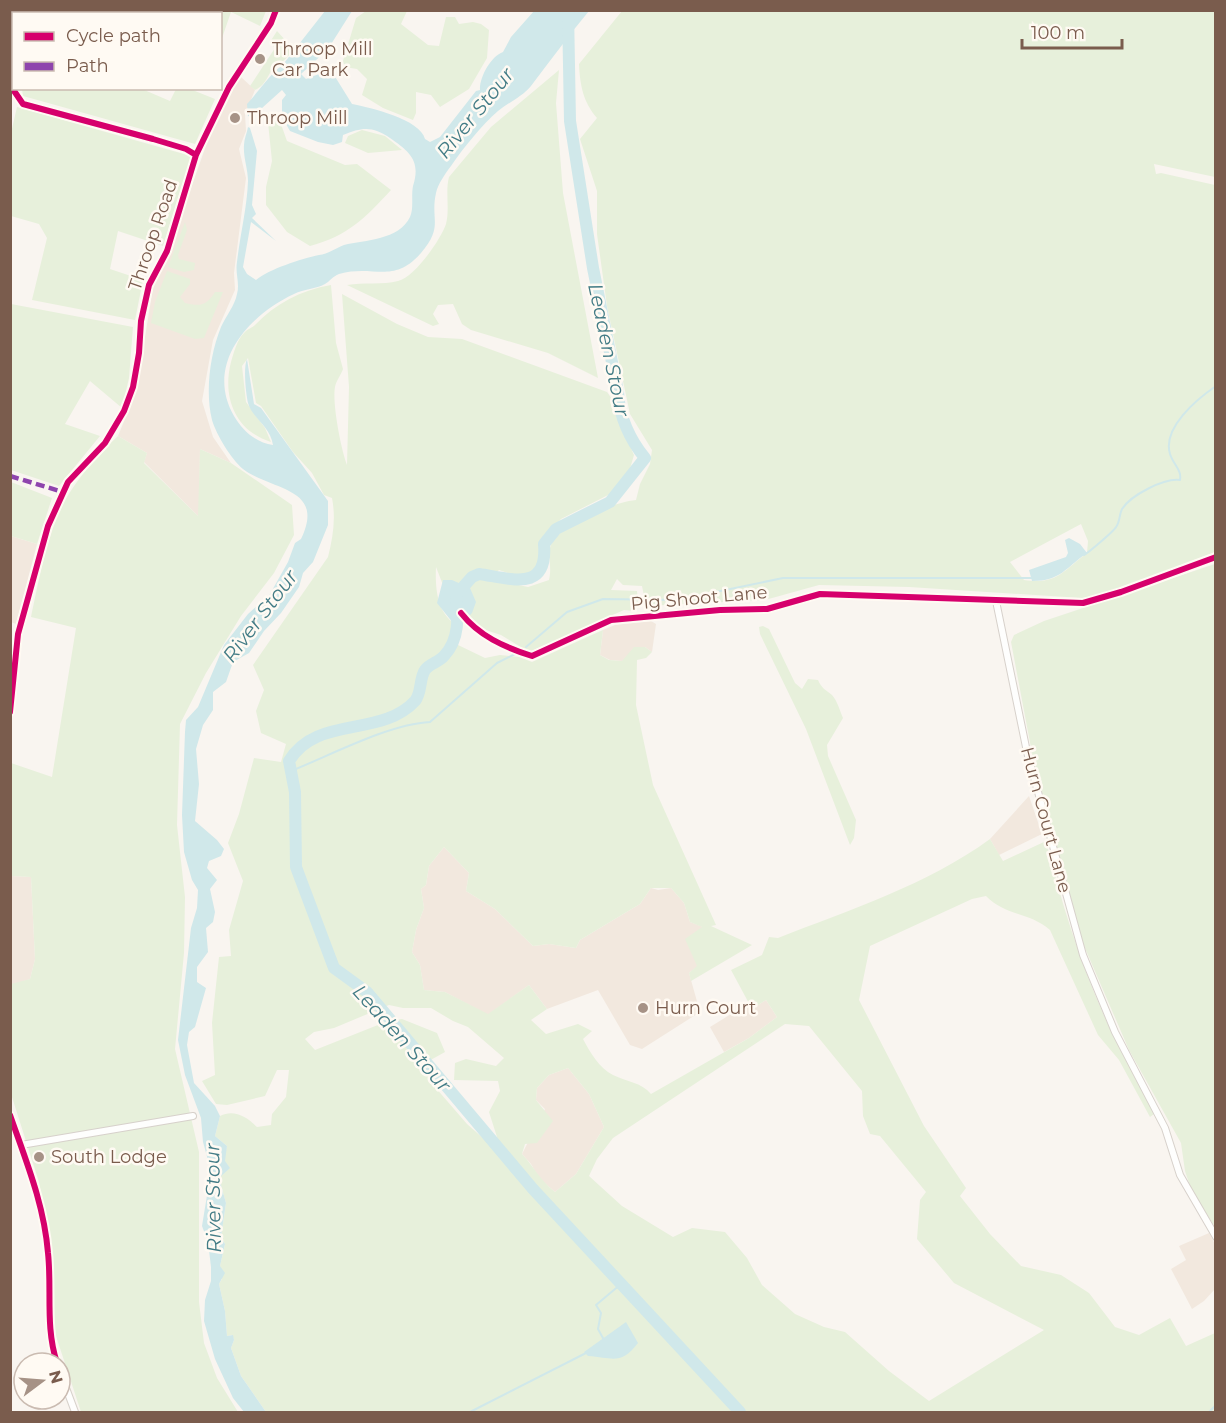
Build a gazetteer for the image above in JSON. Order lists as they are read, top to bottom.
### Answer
{
  "streets": {
    "street": ["Throop Road", "Pig Shoot Lane", "Hurn Court Lane"]
  },
  "crossings": [
    ["Pig Shoot Lane", "Hurn Court Lane"]
  ],
  "water": ["River Stour", "Leaden Stour"],
  "places": [
    "Throop Mill Car Park",
    "Throop Mill",
    "Hurn Court",
    "South Lodge"
  ],
  "legend": ["Cycle path", "Path"],
  "scale_bar": "100 m",
  "north": "right"
}
